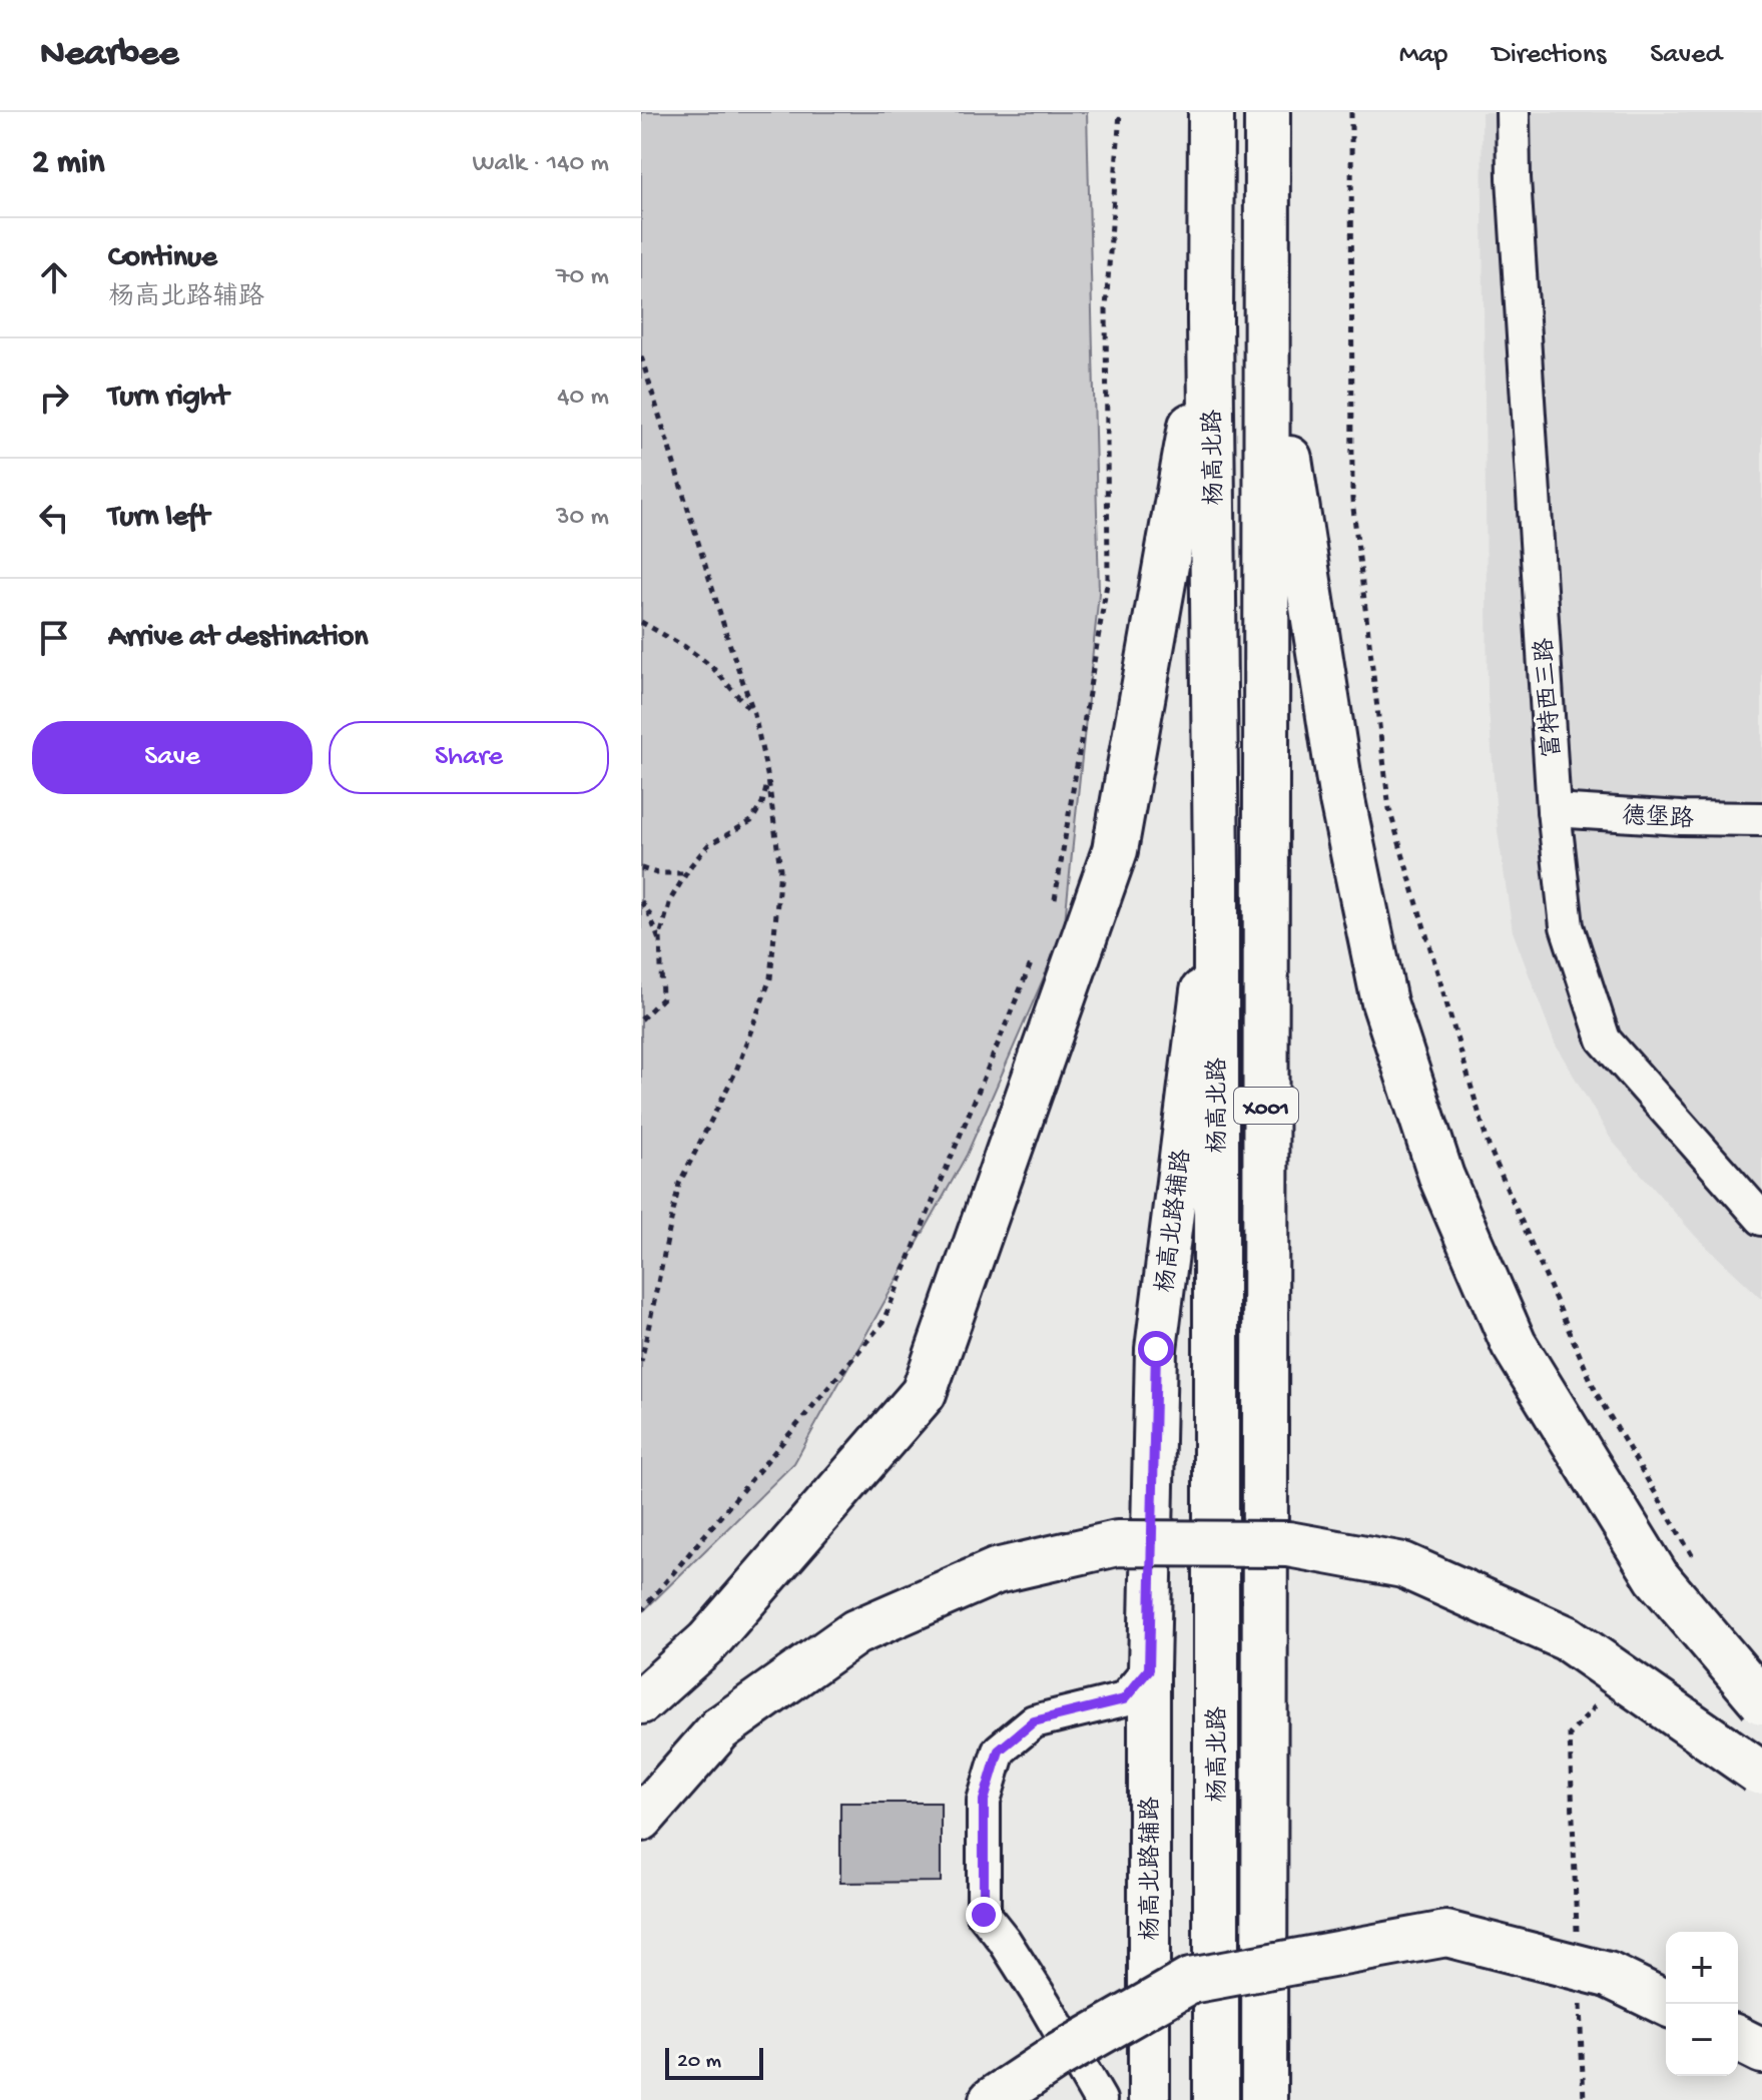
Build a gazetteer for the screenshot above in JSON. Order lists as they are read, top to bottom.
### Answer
{
  "streets": {
    "highway": ["杨高北路", "X001"],
    "main road": ["杨高北路辅路"],
    "street": ["富特西三路", "德堡路"]
  },
  "crossings": [
    ["杨高北路", "杨高北路辅路"],
    ["富特西三路", "德堡路"]
  ],
  "scale_bar": "20 m",
  "page": {
    "header": "Nearbee",
    "nav": ["Map", "Directions", "Saved"],
    "heading": ["2 min", "Walk · 140 m"],
    "list": [
      ["Continue", "杨高北路辅路", "70 m"],
      ["Turn right", "40 m"],
      ["Turn left", "30 m"],
      "Arrive at destination"
    ],
    "buttons": ["Save", "Share"],
    "map_buttons": ["+", "−"],
    "scale": "20 m"
  }
}
